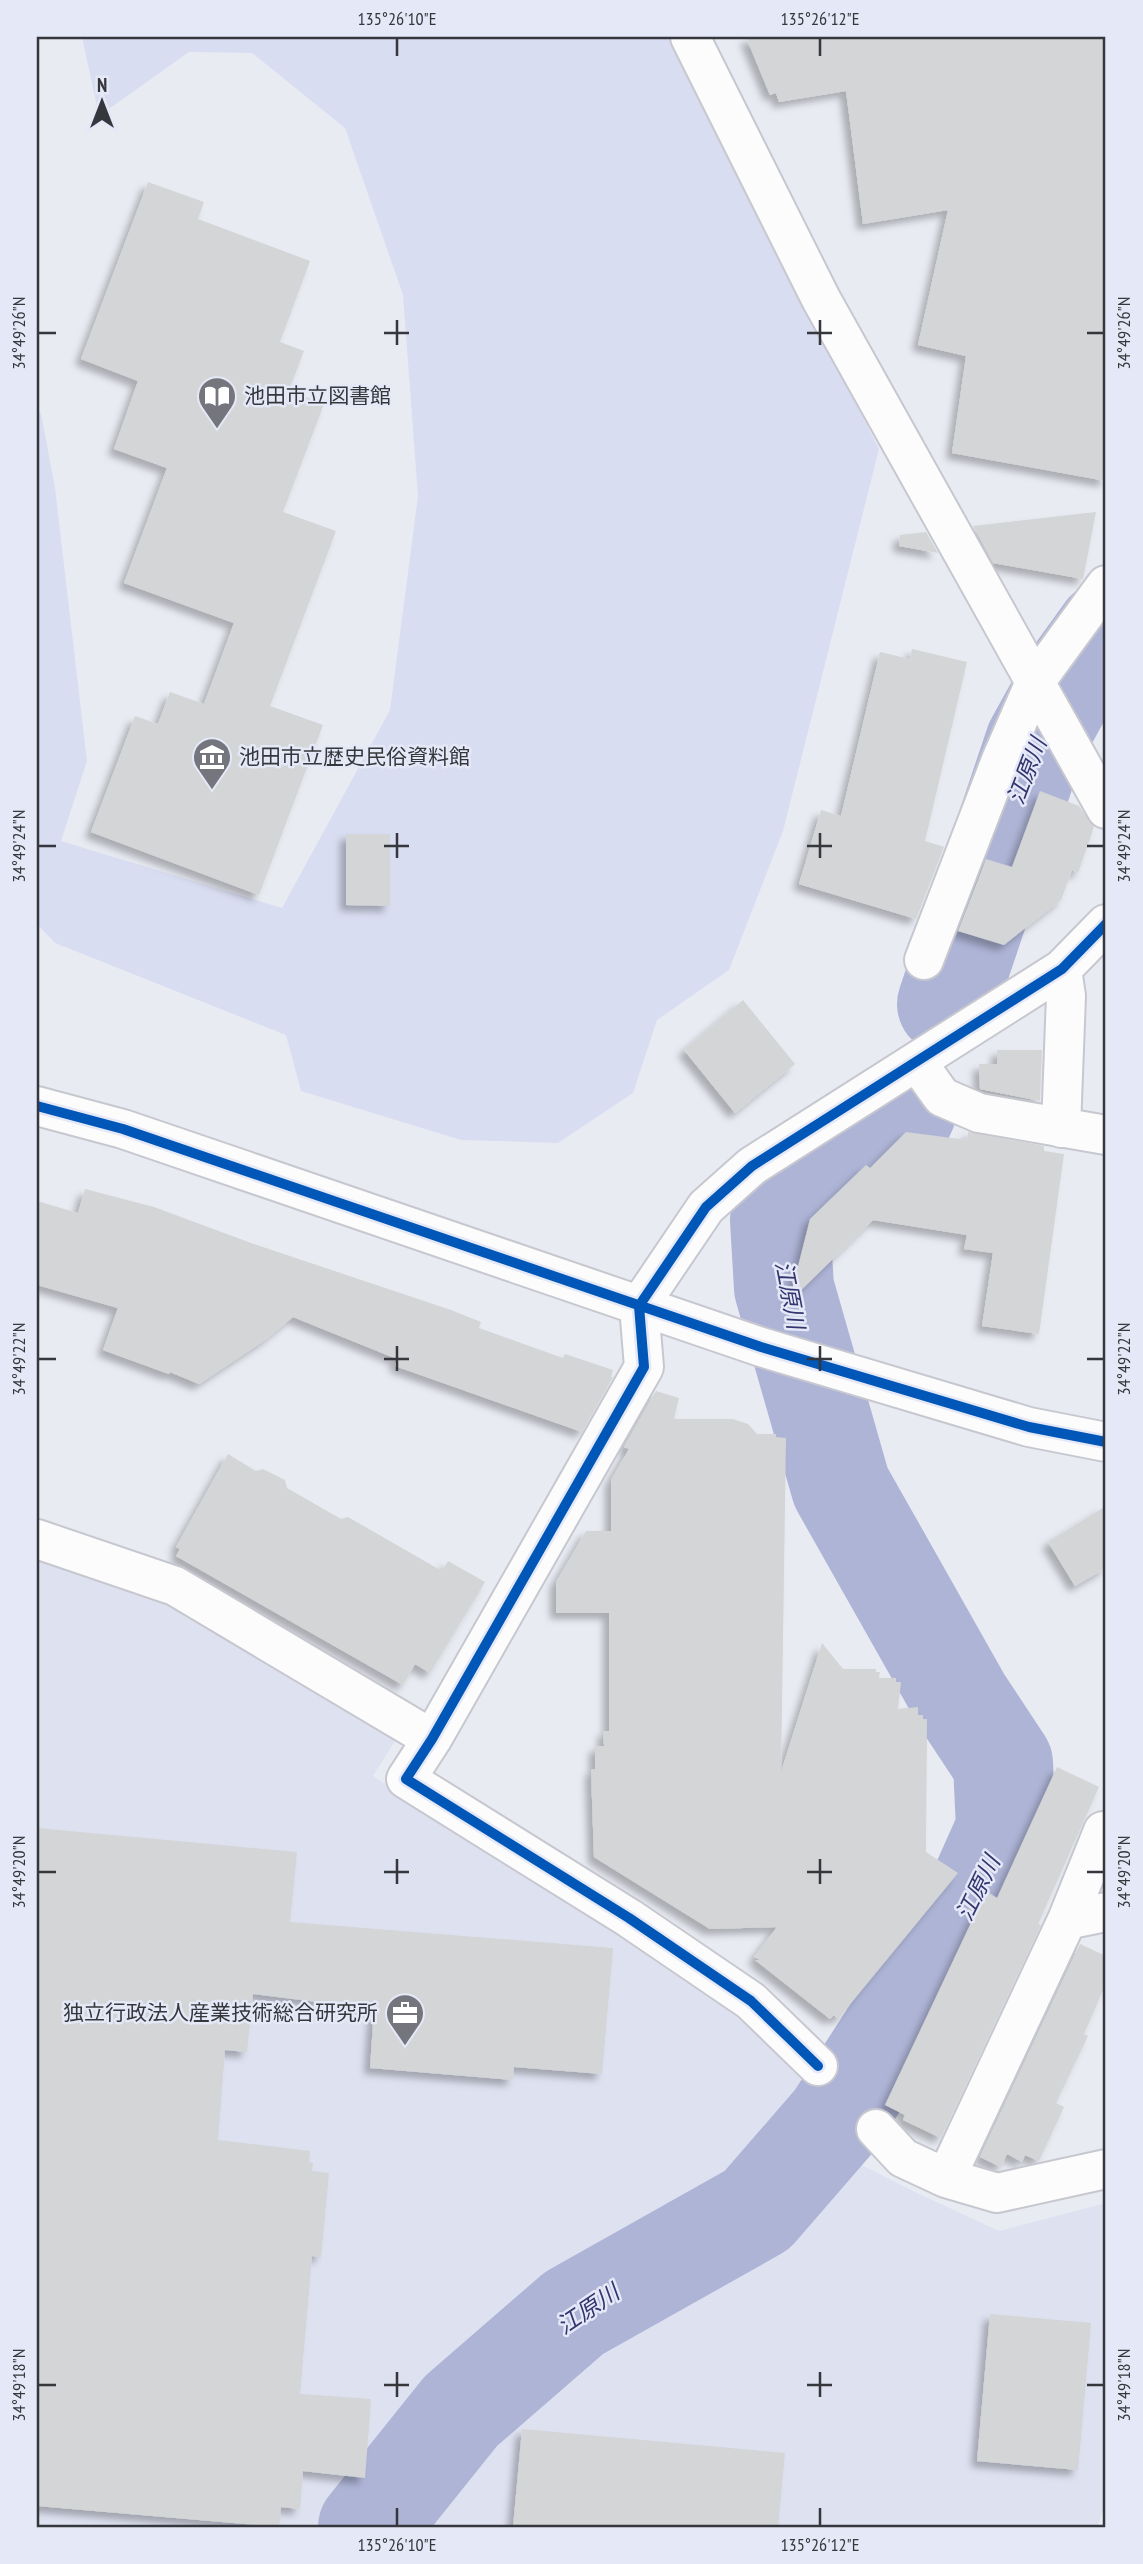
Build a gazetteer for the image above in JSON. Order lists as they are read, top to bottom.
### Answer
{
  "water": ["江原川"],
  "places": {
    "library": ["池田市立図書館"],
    "museum": ["池田市立歴史民俗資料館"],
    "office": ["独立行政法人産業技術総合研究所"]
  },
  "north": "top",
  "coordinates": [
    "135°26'10\"E",
    "135°26'12\"E",
    "34°49'26\"N",
    "34°49'24\"N",
    "34°49'22\"N",
    "34°49'20\"N",
    "34°49'18\"N"
  ]
}
